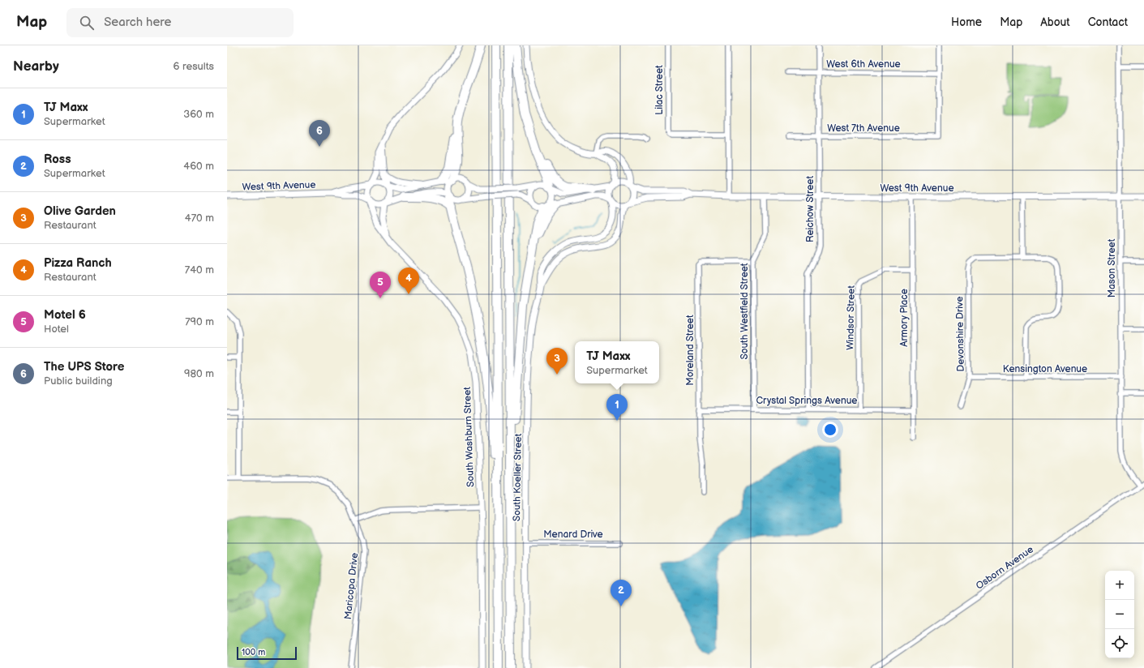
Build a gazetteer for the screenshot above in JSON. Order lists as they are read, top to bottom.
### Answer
{
  "streets": {
    "street": [
      "West 6th Avenue",
      "Lilac Street",
      "West 7th Avenue",
      "West 9th Avenue",
      "Reichow Street",
      "Mason Street",
      "South Westfield Street",
      "Windsor Street",
      "Armory Place",
      "Devonshire Drive",
      "Moreland Street",
      "Kensington Avenue",
      "Crystal Springs Avenue",
      "South Washburn Street",
      "South Koeller Street",
      "Menard Drive",
      "Osborn Avenue",
      "Maricopa Drive"
    ]
  },
  "crossings": [
    ["West 6th Avenue", "West 7th Avenue"],
    ["West 6th Avenue", "Reichow Street"],
    ["West 7th Avenue", "Reichow Street"],
    ["West 9th Avenue", "Reichow Street"],
    ["West 9th Avenue", "Mason Street"],
    ["West 9th Avenue", "South Westfield Street"],
    ["West 9th Avenue", "Armory Place"],
    ["West 9th Avenue", "South Washburn Street"],
    ["West 9th Avenue", "South Koeller Street"],
    ["Reichow Street", "Crystal Springs Avenue"],
    ["Mason Street", "Kensington Avenue"],
    ["Mason Street", "Osborn Avenue"],
    ["South Westfield Street", "Moreland Street"],
    ["South Westfield Street", "Crystal Springs Avenue"],
    ["Windsor Street", "Armory Place"],
    ["Windsor Street", "Crystal Springs Avenue"],
    ["Armory Place", "Crystal Springs Avenue"],
    ["Devonshire Drive", "Kensington Avenue"],
    ["Moreland Street", "Crystal Springs Avenue"],
    ["South Koeller Street", "Menard Drive"]
  ],
  "scale_bar": "100 m",
  "page": {
    "header": "Map",
    "search": "Search here",
    "nav": [
      "Home",
      "Map",
      "About",
      "Contact"
    ],
    "heading": ["Nearby", "6 results"],
    "list": [
      {
        "mark": "1",
        "name": "TJ Maxx",
        "note": "Supermarket",
        "value": "360 m"
      },
      {
        "mark": "2",
        "name": "Ross",
        "note": "Supermarket",
        "value": "460 m"
      },
      {
        "mark": "3",
        "name": "Olive Garden",
        "note": "Restaurant",
        "value": "470 m"
      },
      {
        "mark": "4",
        "name": "Pizza Ranch",
        "note": "Restaurant",
        "value": "740 m"
      },
      {
        "mark": "5",
        "name": "Motel 6",
        "note": "Hotel",
        "value": "790 m"
      },
      {
        "mark": "6",
        "name": "The UPS Store",
        "note": "Public building",
        "value": "980 m"
      }
    ],
    "pins": [
      "6",
      "4",
      "5",
      "3",
      "1",
      "2"
    ],
    "popup": ["TJ Maxx", "Supermarket"],
    "map_buttons": ["+", "−"],
    "scale": "100 m"
  }
}
